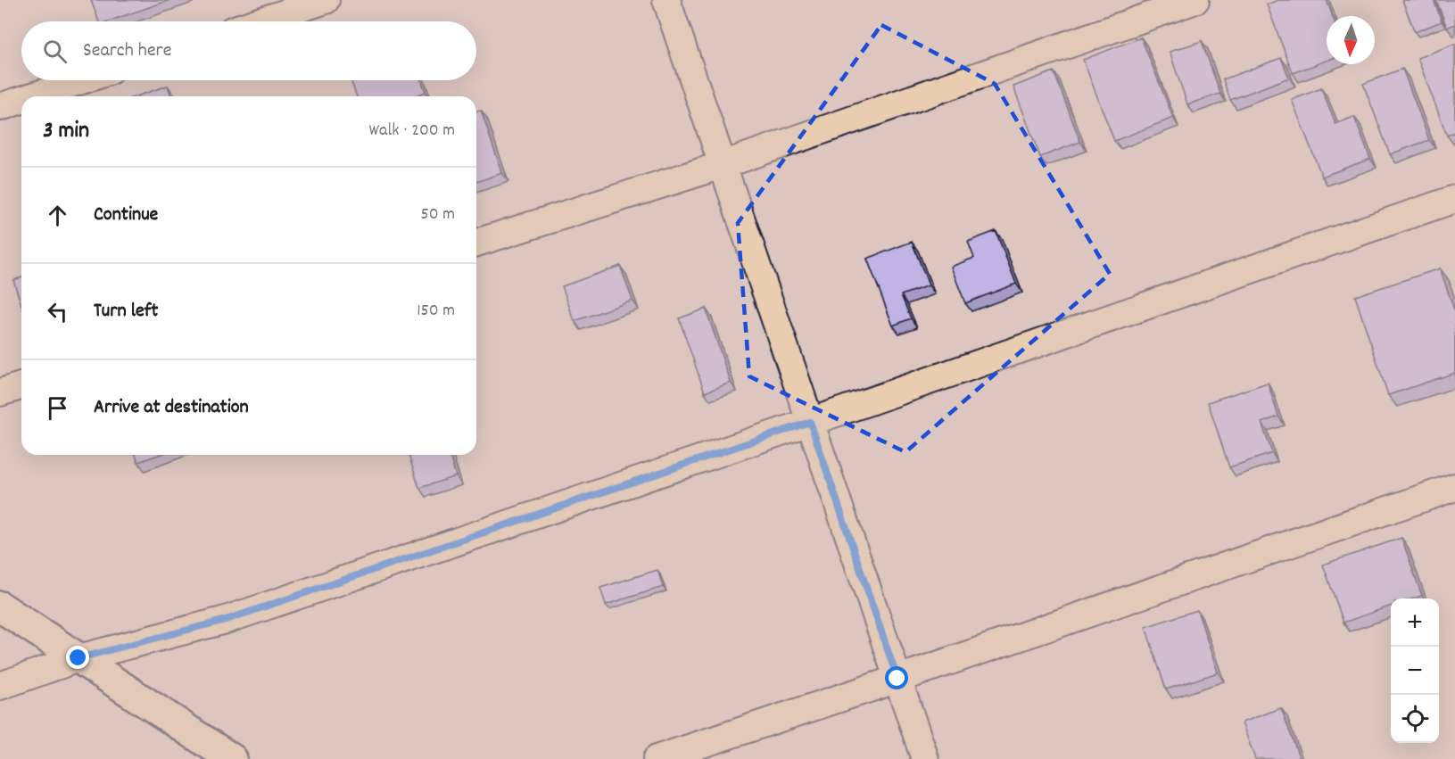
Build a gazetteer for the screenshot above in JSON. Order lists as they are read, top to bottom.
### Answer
{
  "north": "bottom",
  "page": {
    "search": "Search here",
    "heading": ["3 min", "Walk · 200 m"],
    "list": [
      ["Continue", "50 m"],
      ["Turn left", "150 m"],
      "Arrive at destination"
    ],
    "map_buttons": ["+", "−"]
  }
}
